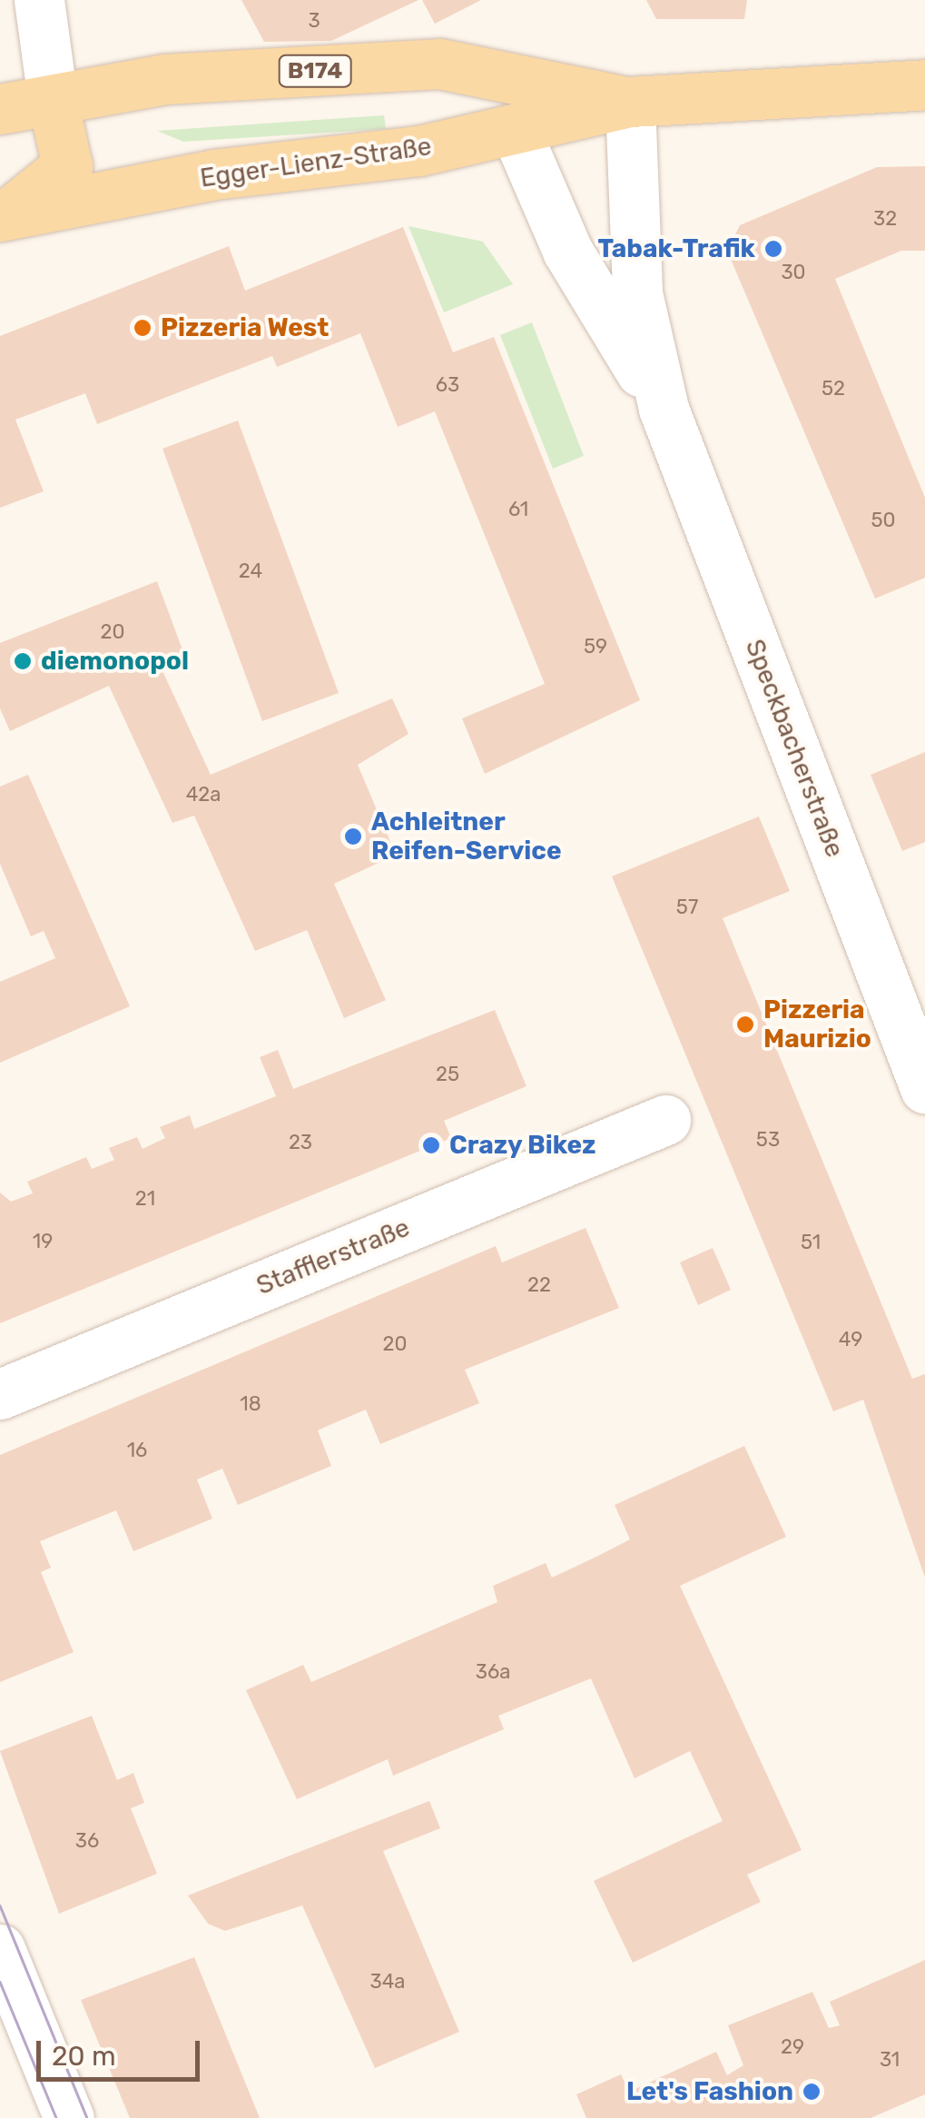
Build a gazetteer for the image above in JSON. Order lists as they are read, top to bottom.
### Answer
{
  "streets": {
    "main road": ["B174", "Egger-Lienz-Straße"],
    "street": ["Speckbacherstraße", "Stafflerstraße"]
  },
  "crossings": [
    ["Egger-Lienz-Straße", "Speckbacherstraße"]
  ],
  "places": [
    "Tabak-Trafik",
    "Pizzeria West",
    "diemonopol",
    "Achleitner Reifen-Service",
    "Pizzeria Maurizio",
    "Crazy Bikez",
    "Let's Fashion"
  ],
  "house_numbers": [
    "3",
    "32",
    "30",
    "63",
    "52",
    "61",
    "50",
    "24",
    "20",
    "59",
    "42a",
    "57",
    "25",
    "53",
    "23",
    "21",
    "19",
    "51",
    "22",
    "49",
    "20",
    "18",
    "16",
    "36a",
    "36",
    "34a",
    "29",
    "31"
  ],
  "scale_bar": "20 m"
}
